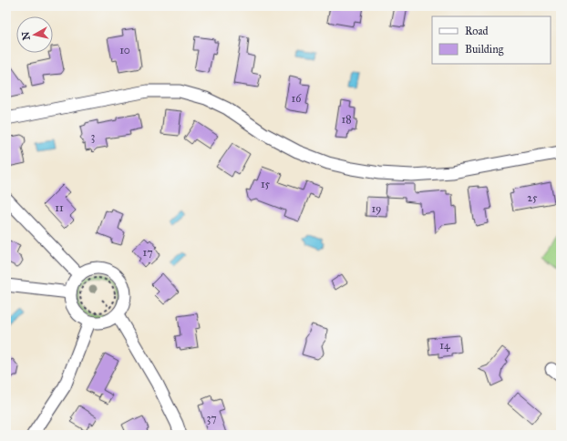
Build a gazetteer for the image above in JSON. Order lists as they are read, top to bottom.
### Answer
{
  "house_numbers": [
    "10",
    "16",
    "18",
    "3",
    "15",
    "25",
    "11",
    "19",
    "17",
    "14",
    "37"
  ],
  "legend": ["Road", "Building"],
  "north": "left"
}
